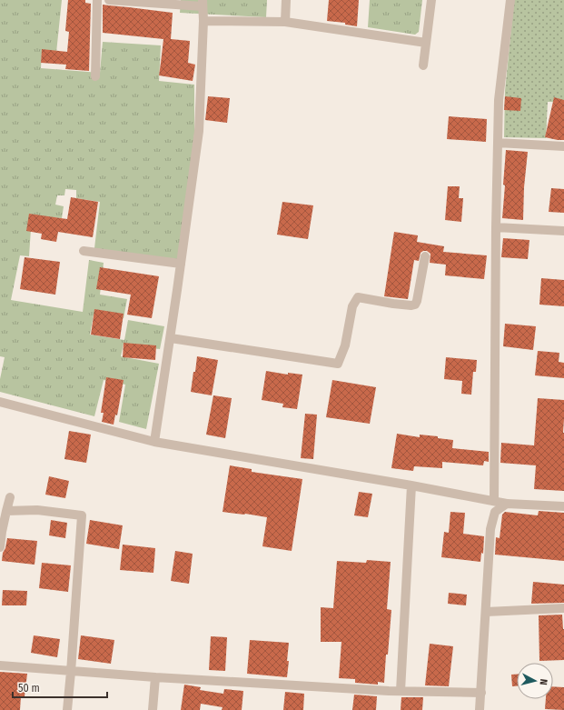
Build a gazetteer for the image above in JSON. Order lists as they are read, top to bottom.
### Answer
{
  "scale_bar": "50 m",
  "north": "right"
}
